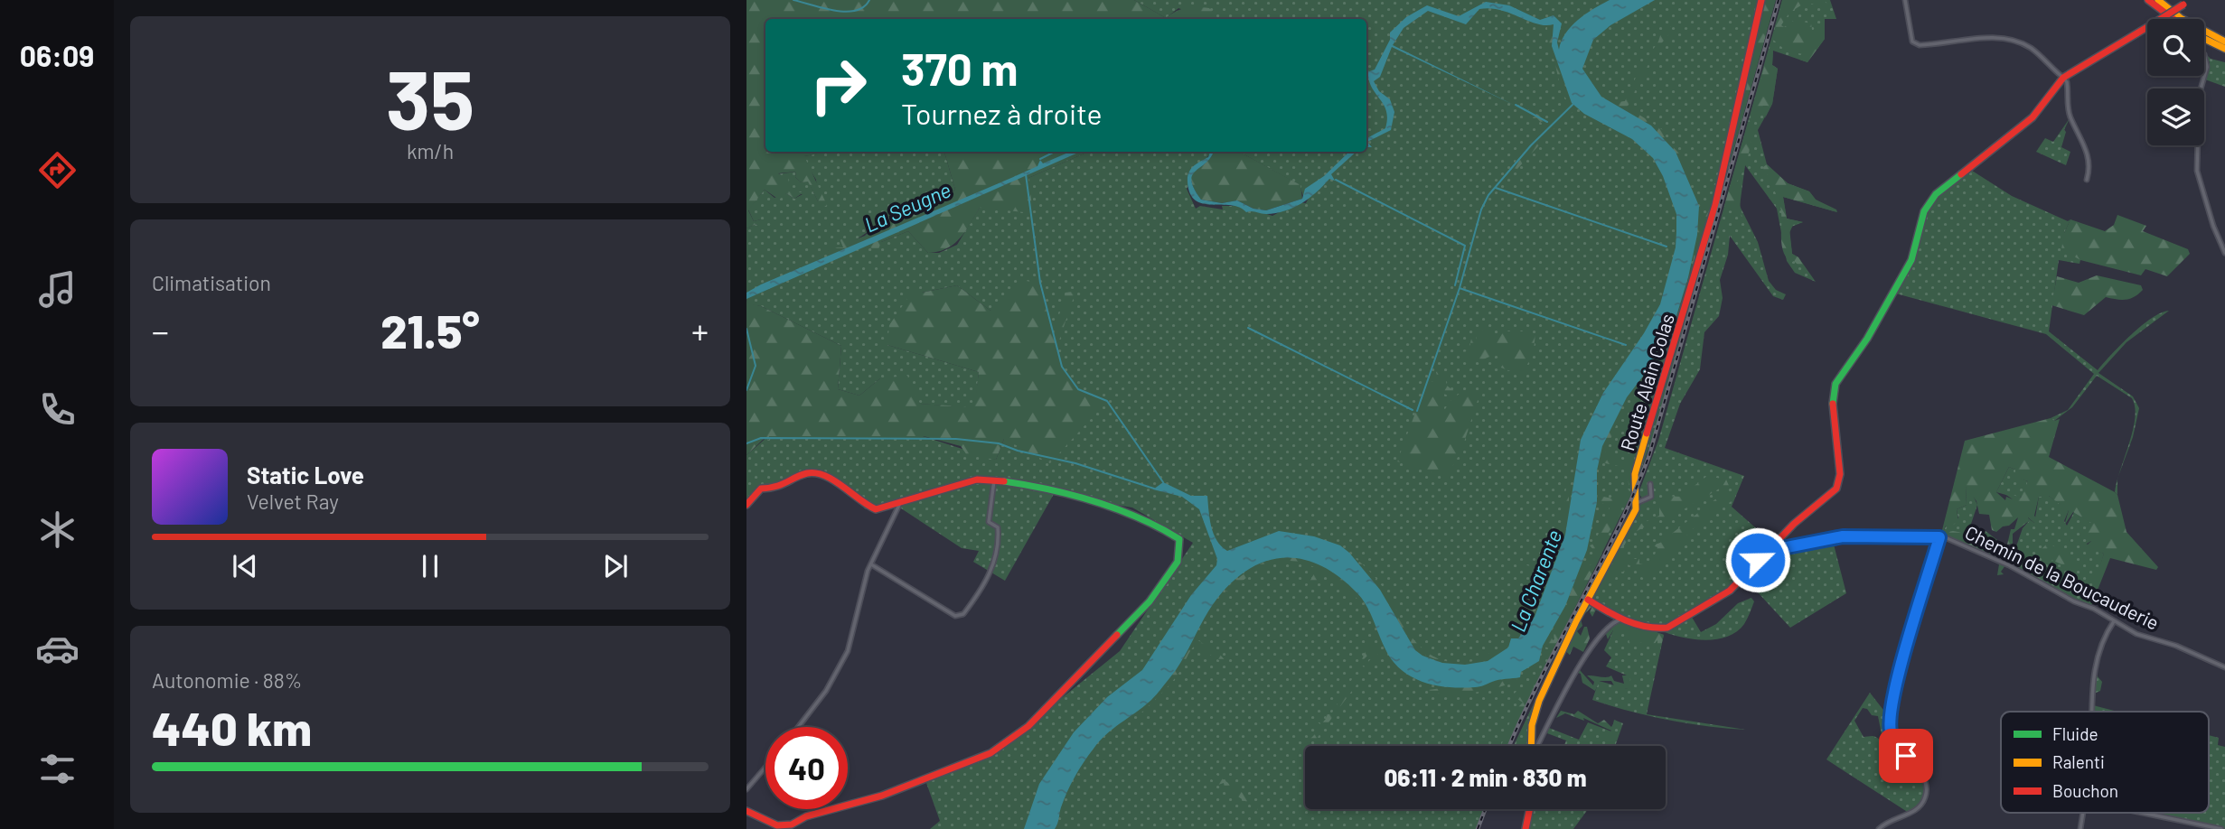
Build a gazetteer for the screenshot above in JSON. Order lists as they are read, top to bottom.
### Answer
{
  "streets": {
    "main road": ["Route Alain Colas"],
    "street": ["Chemin de la Boucauderie"]
  },
  "water": ["La Seugne", "La Charente"],
  "legend": ["Fluide", "Ralenti", "Bouchon"],
  "page": {
    "tabs": "06:09",
    "tile": [
      ["35", "km/h"],
      "Climatisation",
      ["Autonomie · 88%", "440 km"]
    ],
    "turn": ["370 m", "Tournez à droite"],
    "heat": ["−", "21.5°", "+"],
    "song": ["Static Love", "Velvet Ray"],
    "limit": "40",
    "trip": "06:11 · 2 min · 830 m"
  }
}
